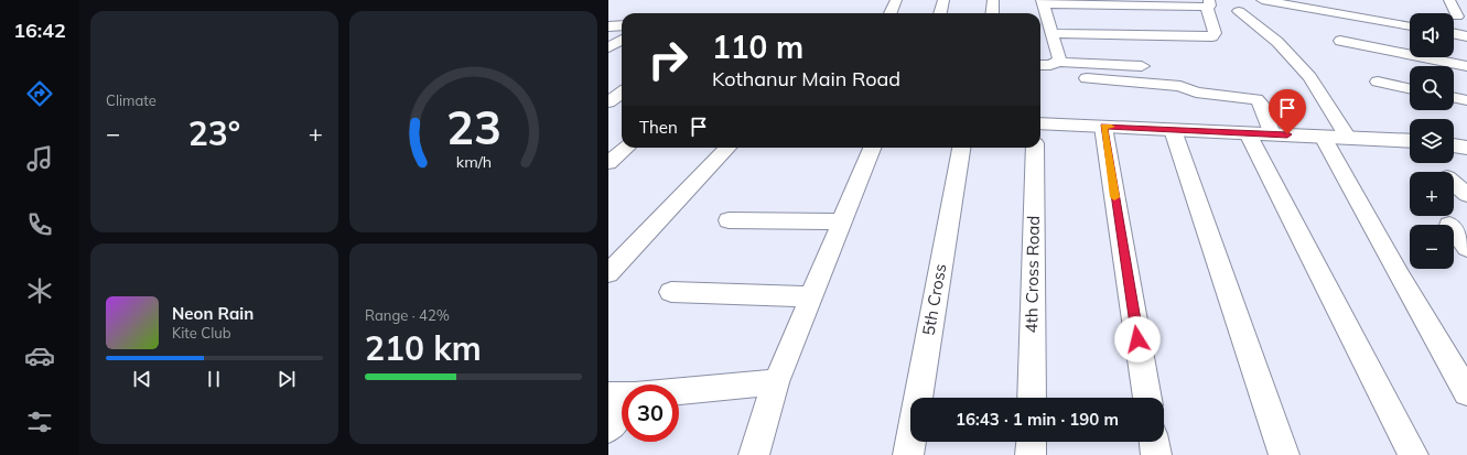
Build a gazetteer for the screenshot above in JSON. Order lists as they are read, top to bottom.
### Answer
{
  "streets": {
    "street": ["4th Cross Road", "5th Cross"]
  },
  "page": {
    "tabs": "16:42",
    "tile": [
      "Climate",
      ["Range · 42%", "210 km"]
    ],
    "map_buttons": ["+", "−"],
    "turn": ["110 m", "Kothanur Main Road"],
    "then": "Then",
    "heat": ["−", "23°", "+"],
    "song": ["Neon Rain", "Kite Club"],
    "limit": "30",
    "trip": "16:43 · 1 min · 190 m",
    "gauge": ["23", "km/h"]
  }
}
